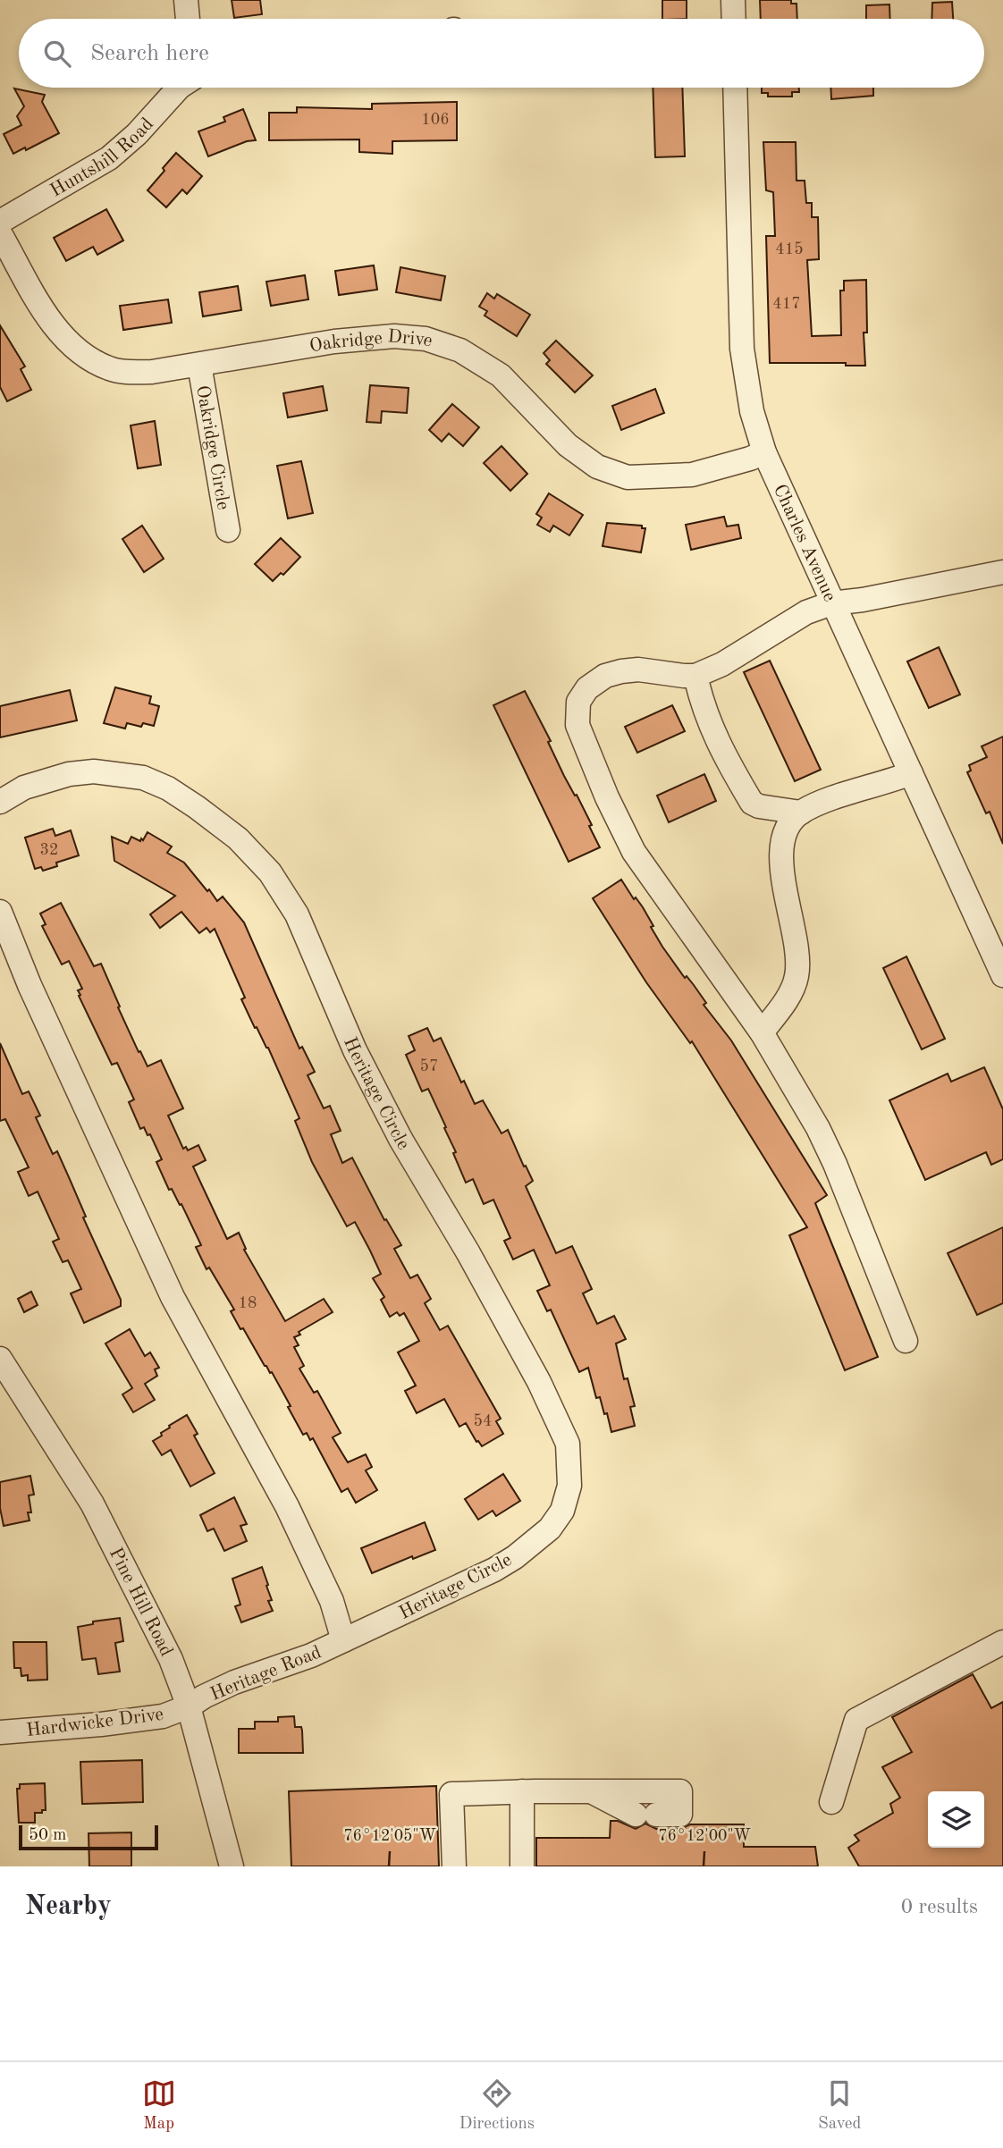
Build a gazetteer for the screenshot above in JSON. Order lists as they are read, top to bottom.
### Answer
{
  "streets": {
    "street": [
      "Huntshill Road",
      "Oakridge Drive",
      "Oakridge Circle",
      "Charles Avenue",
      "Heritage Circle",
      "Pine Hill Road",
      "Heritage Road",
      "Hardwicke Drive"
    ]
  },
  "crossings": [
    ["Oakridge Drive", "Oakridge Circle"],
    ["Oakridge Drive", "Charles Avenue"],
    ["Heritage Circle", "Heritage Road"],
    ["Pine Hill Road", "Heritage Road"],
    ["Pine Hill Road", "Hardwicke Drive"],
    ["Heritage Road", "Hardwicke Drive"]
  ],
  "house_numbers": [
    "106",
    "415",
    "417",
    "32",
    "57",
    "18",
    "54"
  ],
  "scale_bar": "50 m",
  "page": {
    "search": "Search here",
    "scale": "50 m",
    "heading": ["Nearby", "0 results"],
    "nav": ["Map", "Directions", "Saved"]
  },
  "coordinates": ["76°12'05\"W", "76°12'00\"W"]
}
